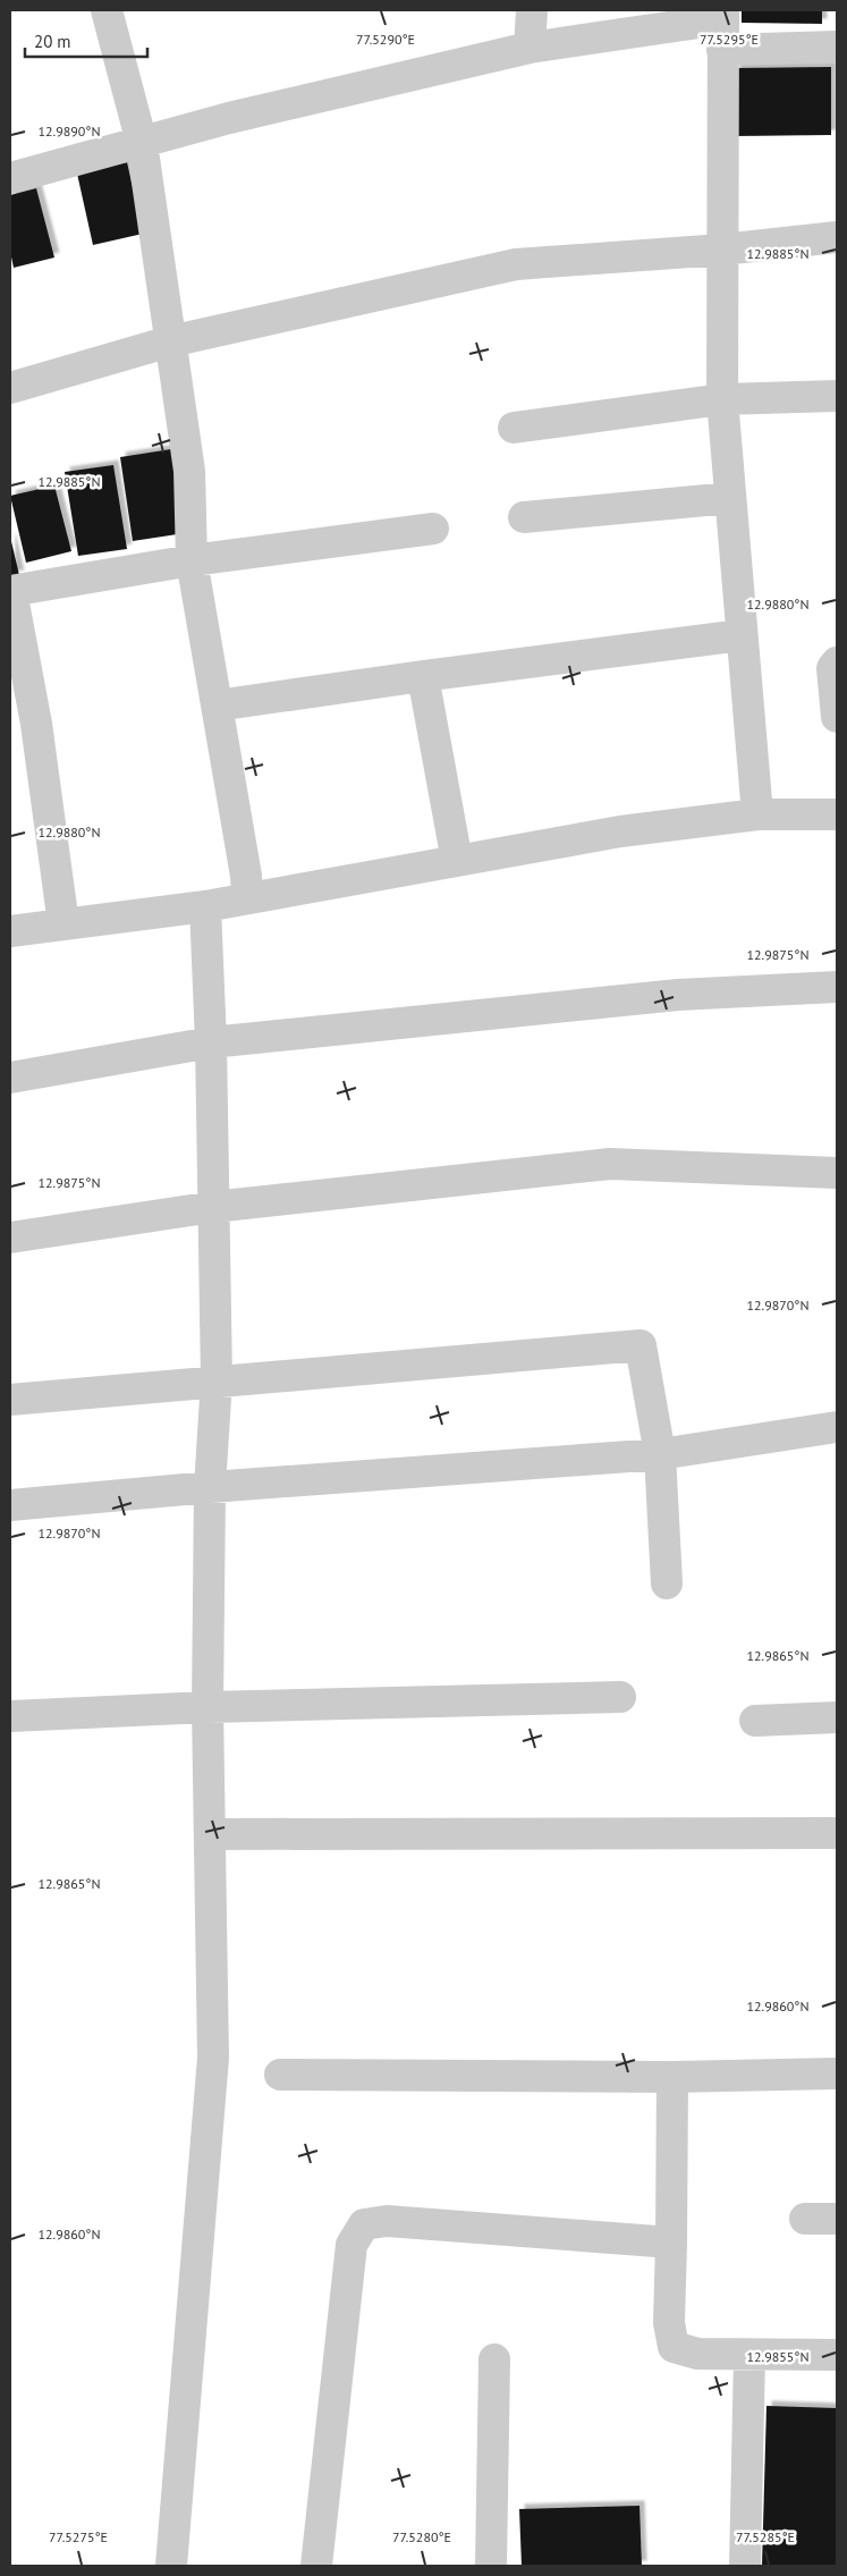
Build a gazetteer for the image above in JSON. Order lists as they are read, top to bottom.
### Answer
{
  "scale_bar": "20 m",
  "coordinates": [
    "77.5290°E",
    "77.5295°E",
    "12.9890°N",
    "12.9885°N",
    "12.9880°N",
    "12.9875°N",
    "12.9870°N",
    "12.9865°N",
    "12.9860°N",
    "12.9855°N",
    "77.5275°E",
    "77.5280°E",
    "77.5285°E"
  ]
}
